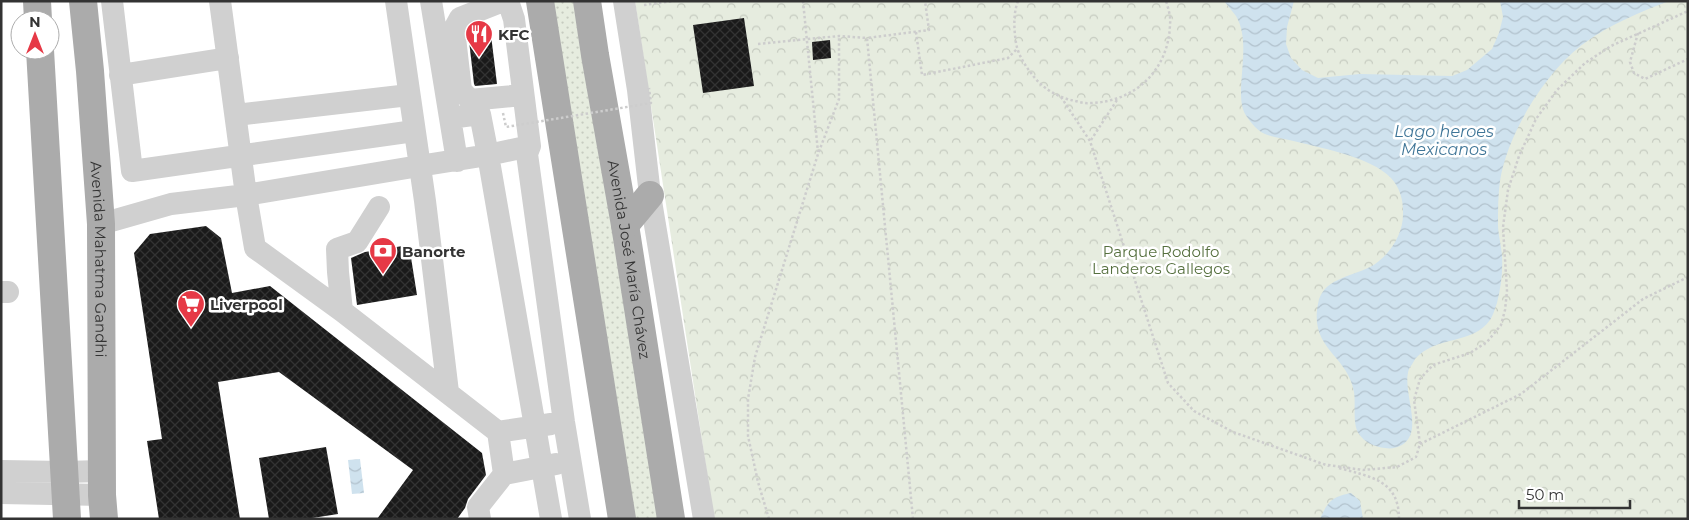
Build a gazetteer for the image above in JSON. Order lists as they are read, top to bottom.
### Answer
{
  "streets": {
    "main road": ["Avenida Mahatma Gandhi", "Avenida José María Chávez"]
  },
  "water": ["Lago heroes Mexicanos"],
  "parks": ["Parque Rodolfo Landeros Gallegos"],
  "places": {
    "restaurant": ["KFC"],
    "bank": ["Banorte"],
    "supermarket": ["Liverpool"]
  },
  "scale_bar": "50 m",
  "north": "top"
}
